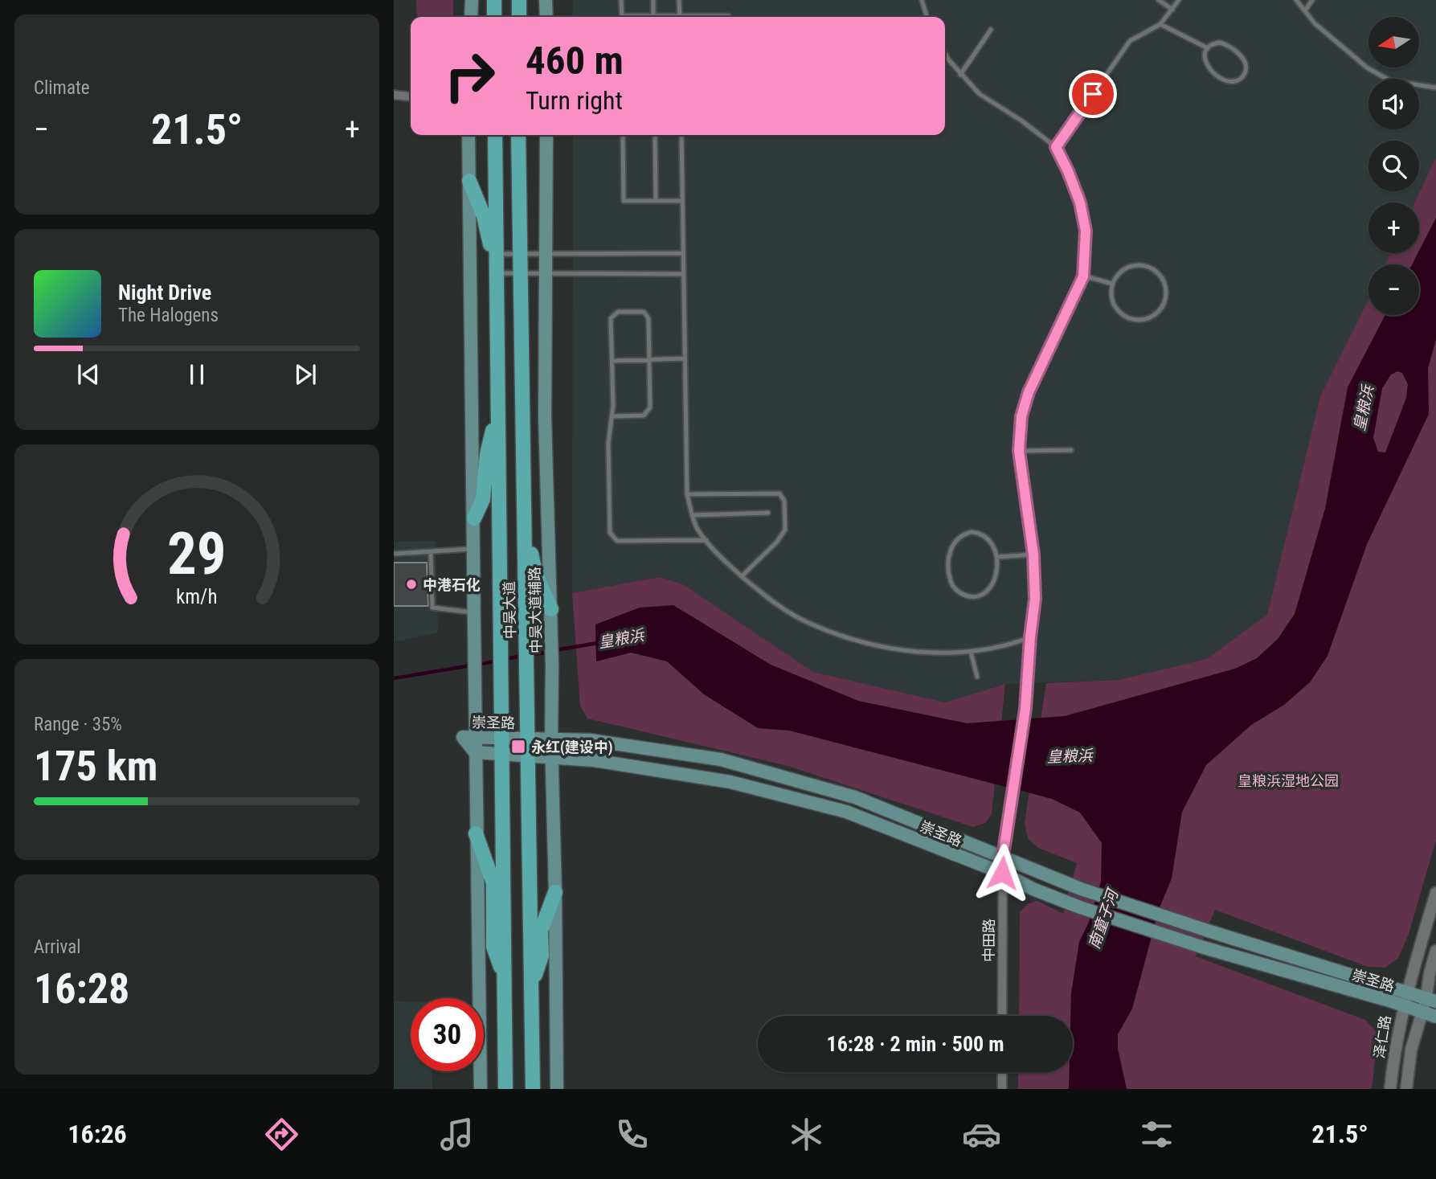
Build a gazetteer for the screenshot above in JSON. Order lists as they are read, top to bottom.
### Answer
{
  "streets": {
    "main road": ["中吴大道", "中吴大道辅路", "崇圣路"],
    "street": ["中田路", "泽仁路"]
  },
  "crossings": [
    ["中吴大道", "崇圣路"],
    ["中吴大道辅路", "崇圣路"],
    ["崇圣路", "中田路"],
    ["崇圣路", "泽仁路"]
  ],
  "water": ["皇粮浜", "南童子河"],
  "parks": ["皇粮浜湿地公园"],
  "places": {
    "other": ["中港石化"],
    "transit": ["永红(建设中)"]
  },
  "north": "left",
  "page": {
    "tile": [
      "Climate",
      ["Range · 35%", "175 km"],
      ["Arrival", "16:28"]
    ],
    "map_buttons": ["+", "−"],
    "turn": ["460 m", "Turn right"],
    "heat": ["−", "21.5°", "+"],
    "song": ["Night Drive", "The Halogens"],
    "limit": "30",
    "trip": "16:28 · 2 min · 500 m",
    "tabs": ["16:26", "21.5°"],
    "gauge": ["29", "km/h"]
  }
}
